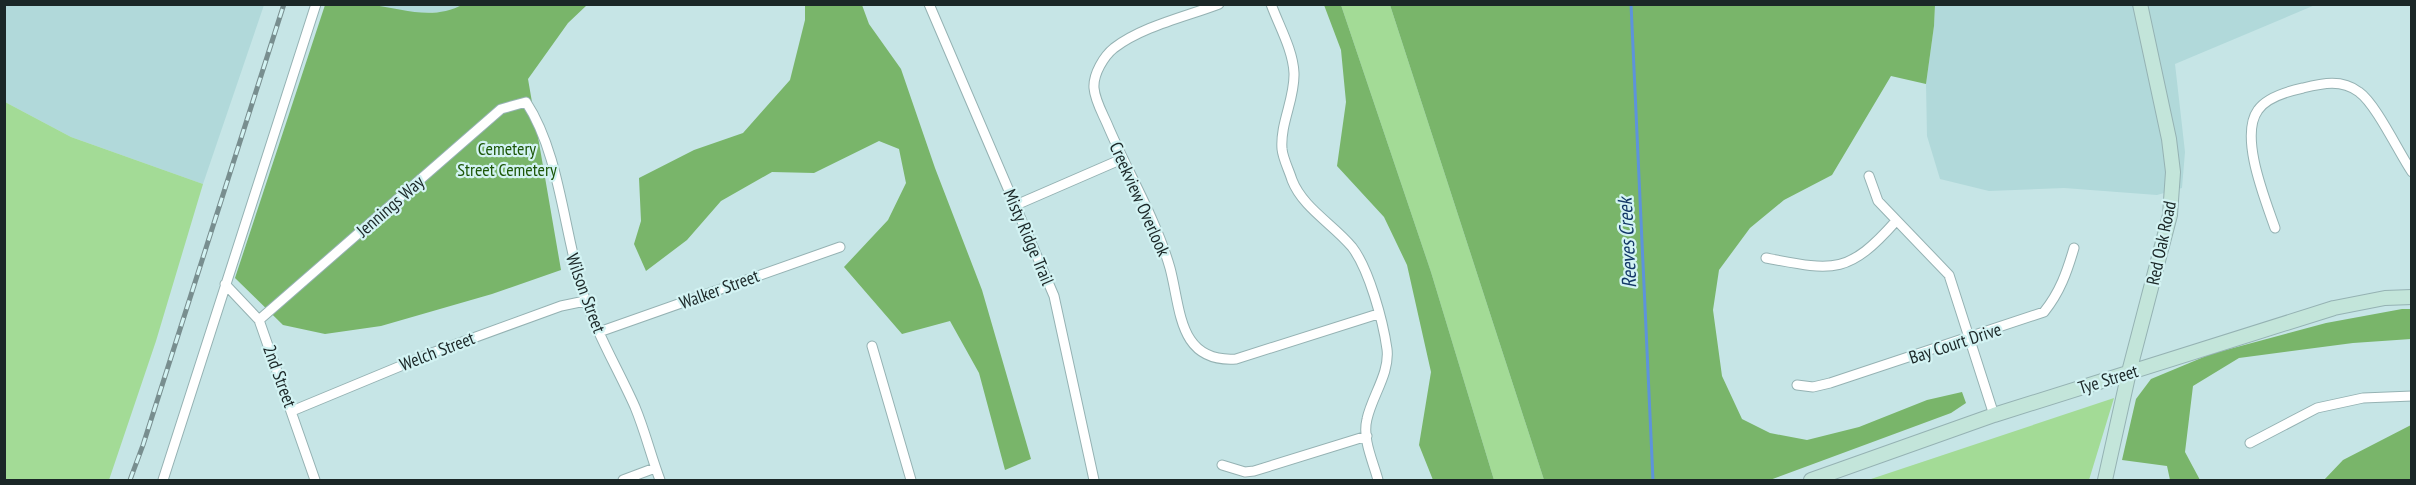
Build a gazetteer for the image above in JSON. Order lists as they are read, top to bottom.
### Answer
{
  "streets": {
    "street": [
      "Creekview Overlook",
      "Jennings Way",
      "Misty Ridge Trail",
      "Red Oak Road",
      "Walker Street",
      "Wilson Street",
      "Bay Court Drive",
      "Welch Street",
      "2nd Street",
      "Tye Street"
    ]
  },
  "crossings": [
    ["Jennings Way", "Wilson Street"],
    ["Jennings Way", "2nd Street"],
    ["Red Oak Road", "Tye Street"],
    ["Walker Street", "Wilson Street"],
    ["Wilson Street", "Welch Street"],
    ["Welch Street", "2nd Street"]
  ],
  "water": ["Reeves Creek"],
  "parks": ["Cemetery Street Cemetery"]
}
